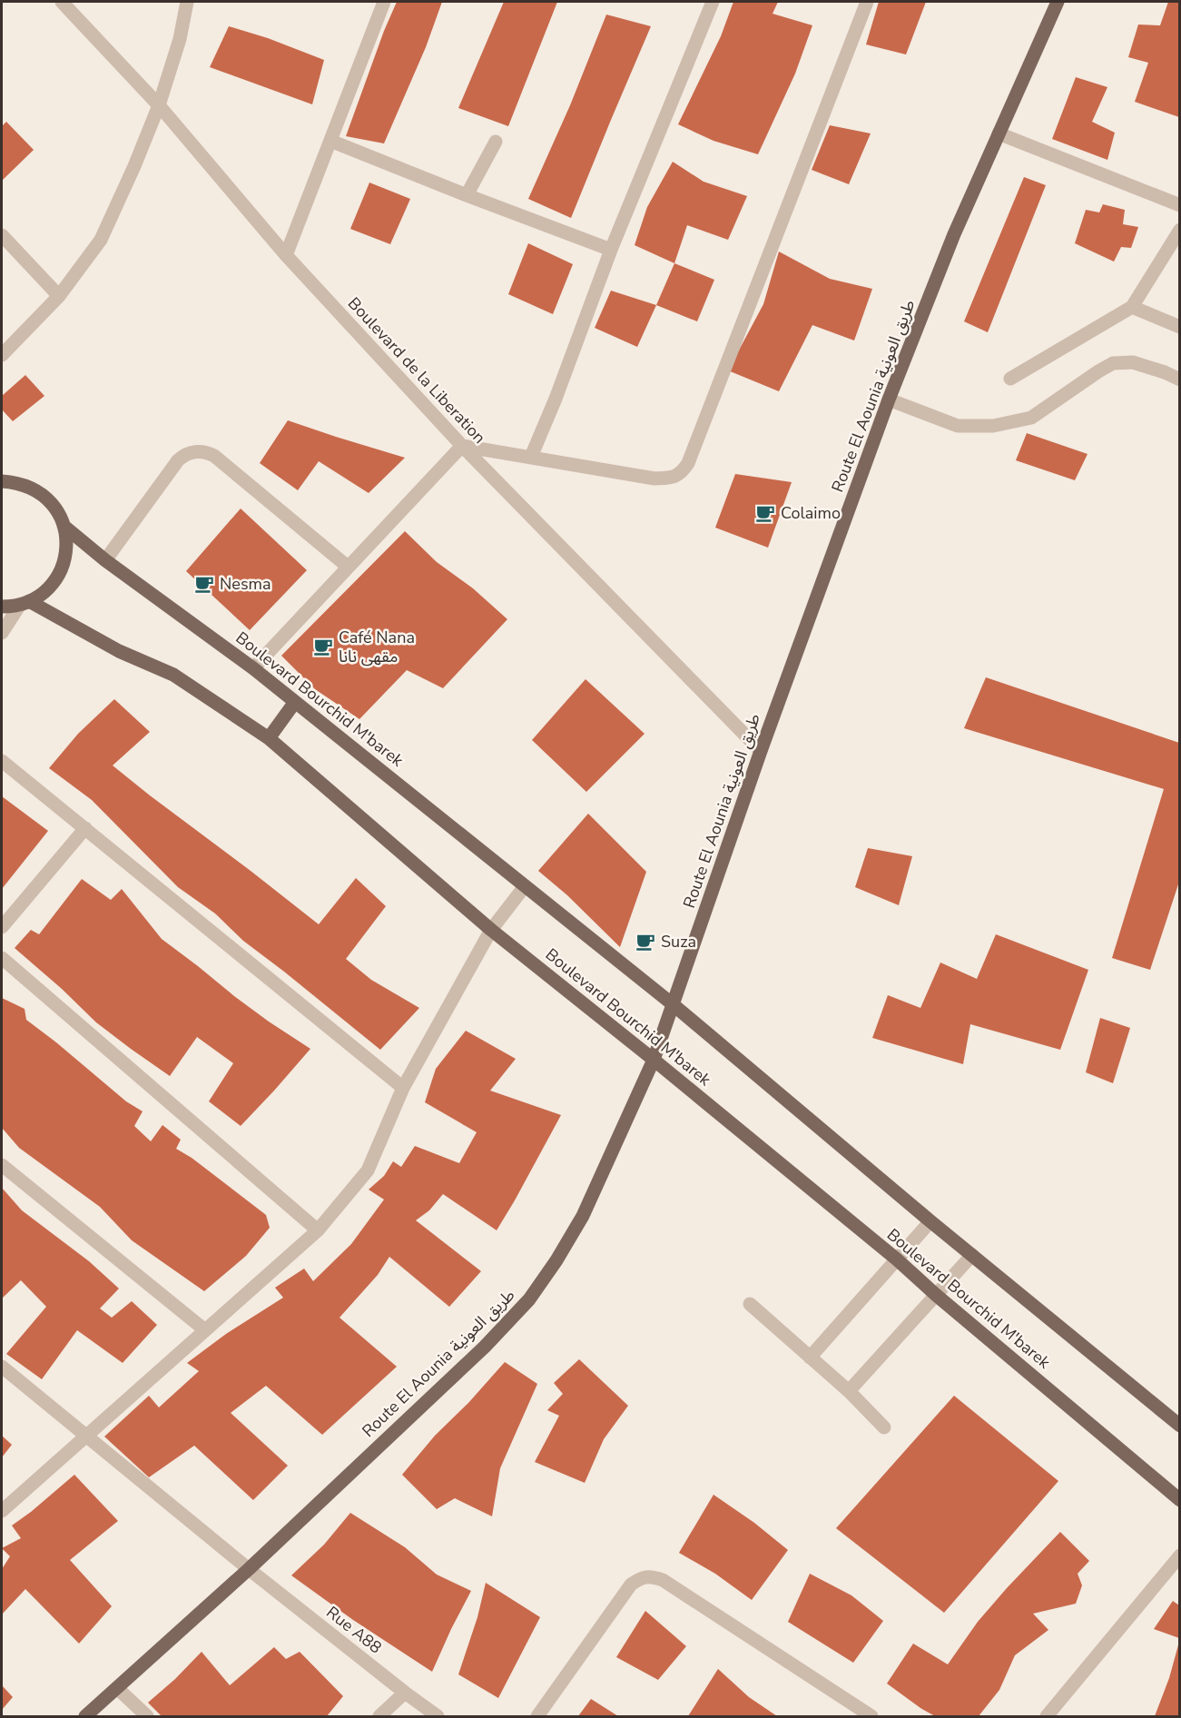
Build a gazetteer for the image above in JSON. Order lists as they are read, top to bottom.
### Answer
{
  "streets": {
    "main road": ["Route El Aounia طريق العونية", "Boulevard Bourchid M'barek"],
    "street": ["Boulevard de la Liberation", "Rue A88"]
  },
  "crossings": [
    ["Boulevard de la Liberation", "Route El Aounia طريق العونية"],
    ["Route El Aounia طريق العونية", "Boulevard Bourchid M'barek"],
    ["Route El Aounia طريق العونية", "Rue A88"]
  ],
  "places": {
    "cafe": [
      "Colaimo",
      "Nesma",
      "Café Nana مقهى نانا",
      "Suza"
    ]
  }
}
